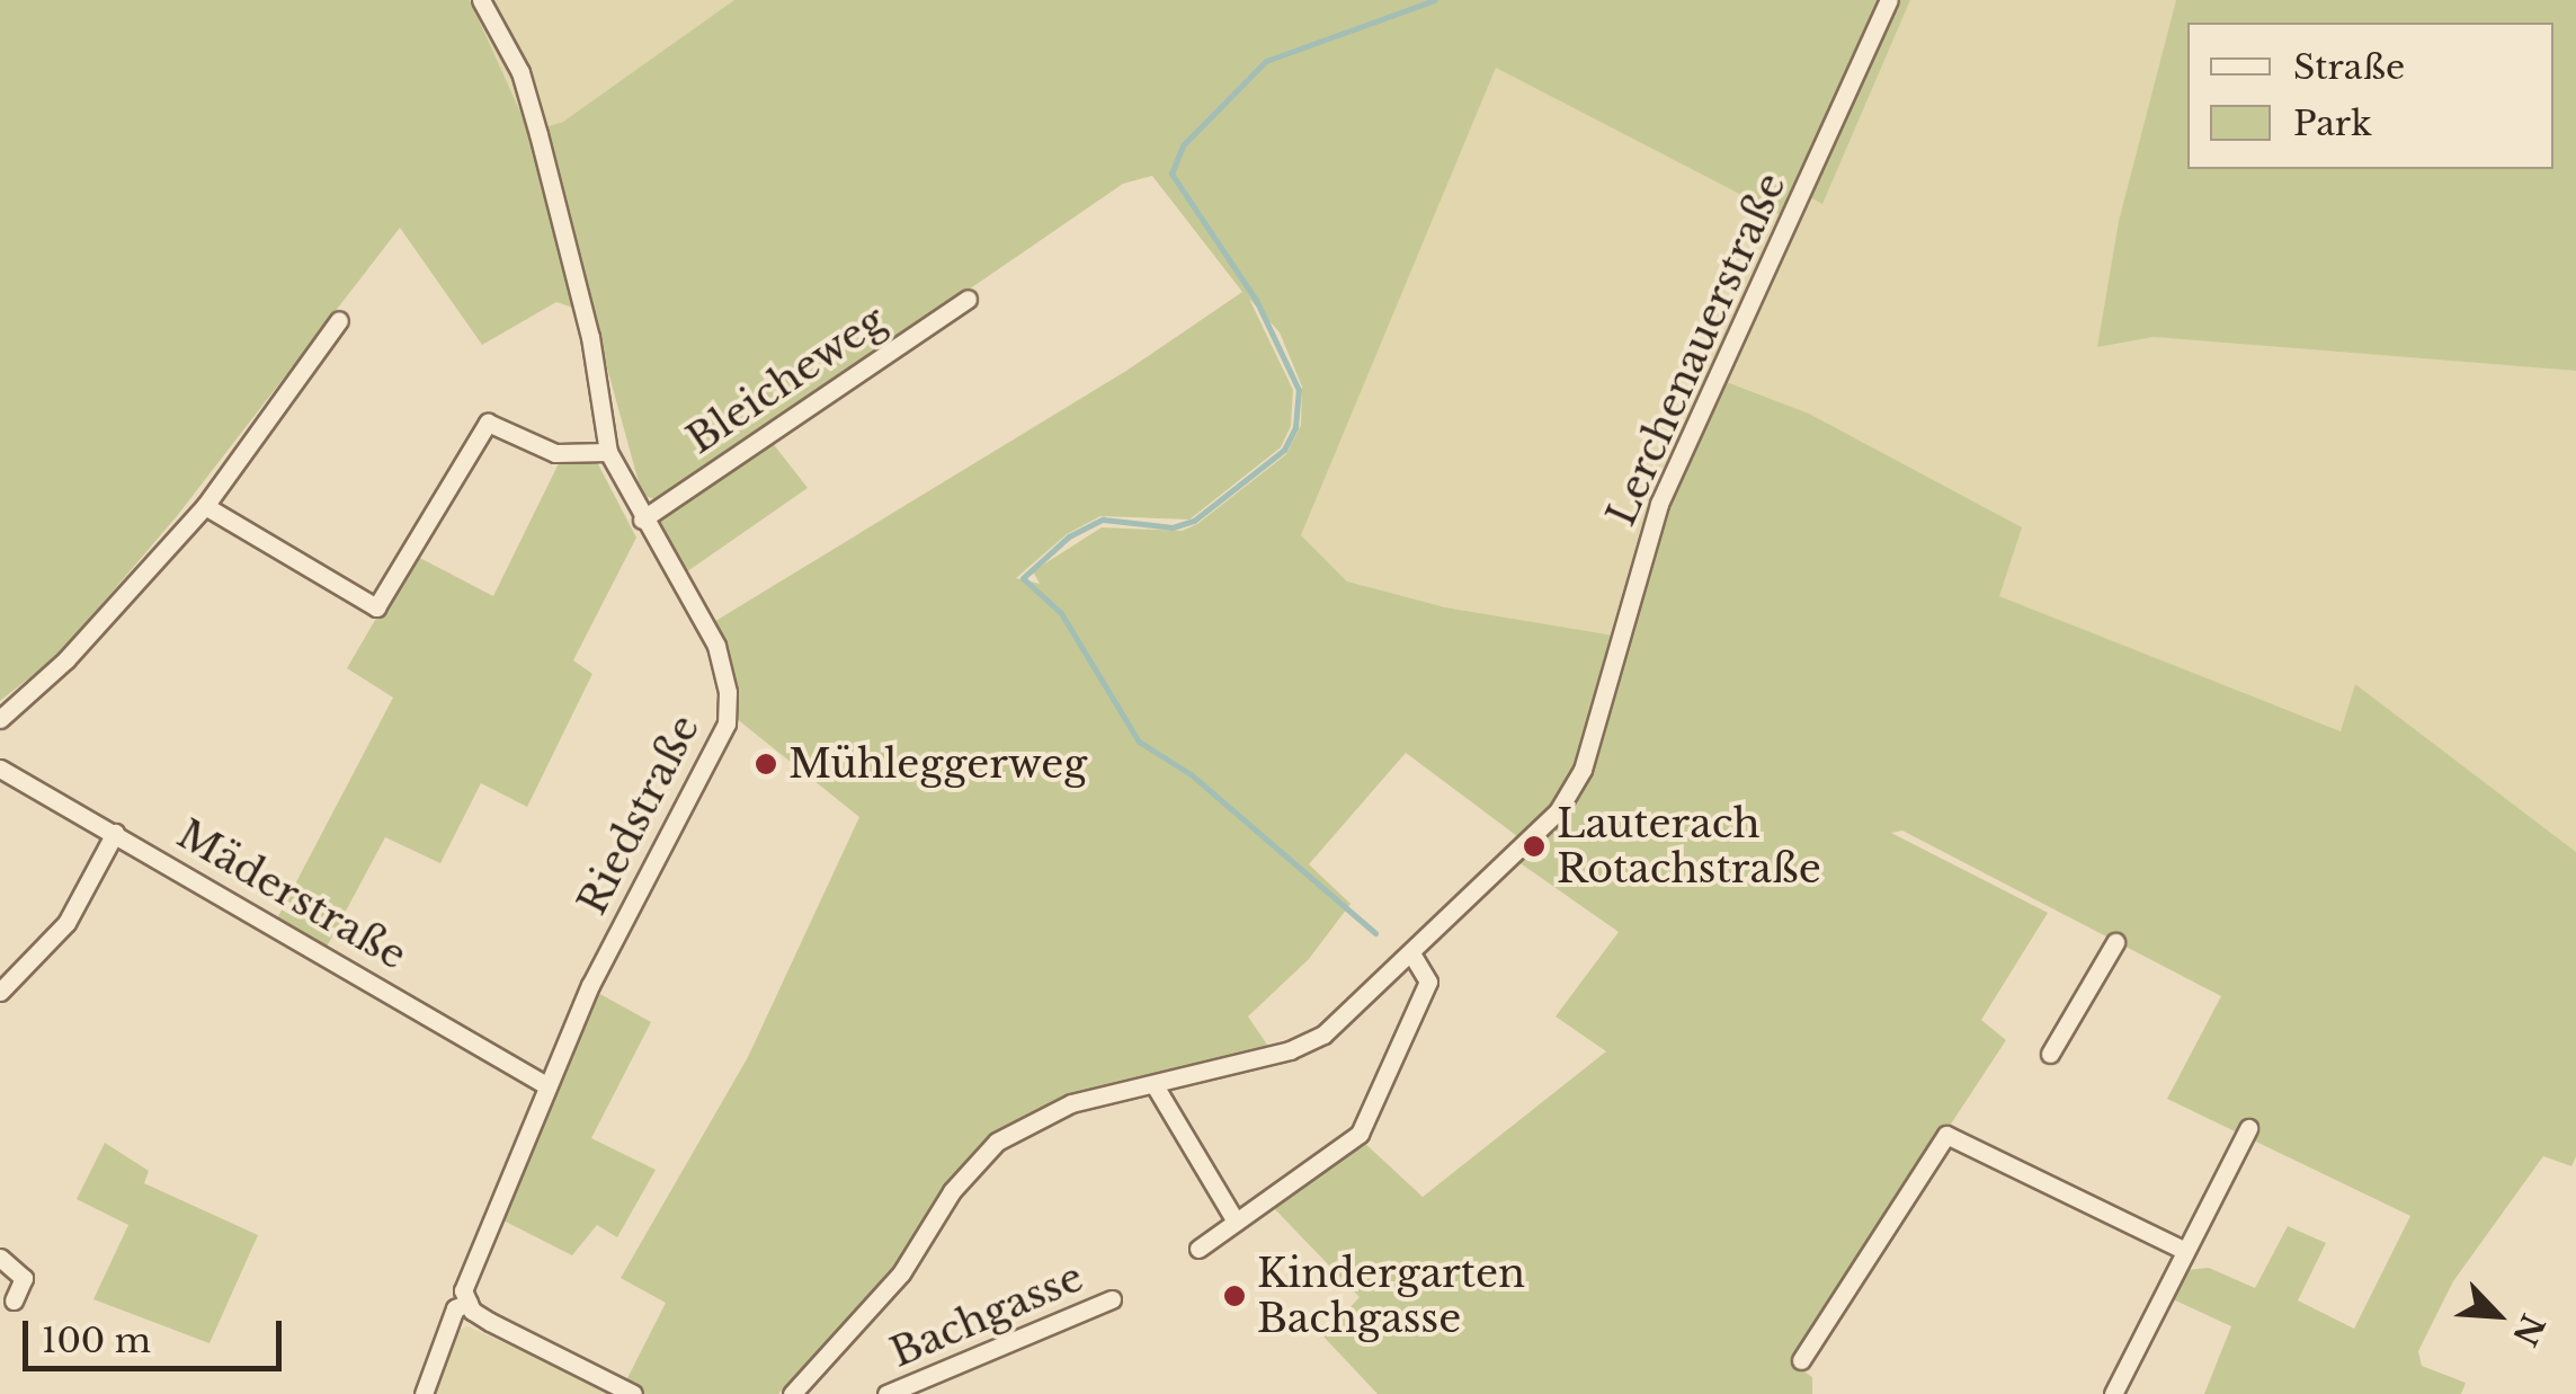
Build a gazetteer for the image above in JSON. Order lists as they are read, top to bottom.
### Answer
{
  "streets": {
    "street": [
      "Lerchenauerstraße",
      "Bleicheweg",
      "Riedstraße",
      "Mäderstraße",
      "Bachgasse"
    ]
  },
  "crossings": [
    ["Bleicheweg", "Riedstraße"],
    ["Riedstraße", "Mäderstraße"]
  ],
  "places": ["Mühleggerweg", "Lauterach Rotachstraße", "Kindergarten Bachgasse"],
  "legend": ["Straße", "Park"],
  "scale_bar": "100 m",
  "north": "bottom right"
}
